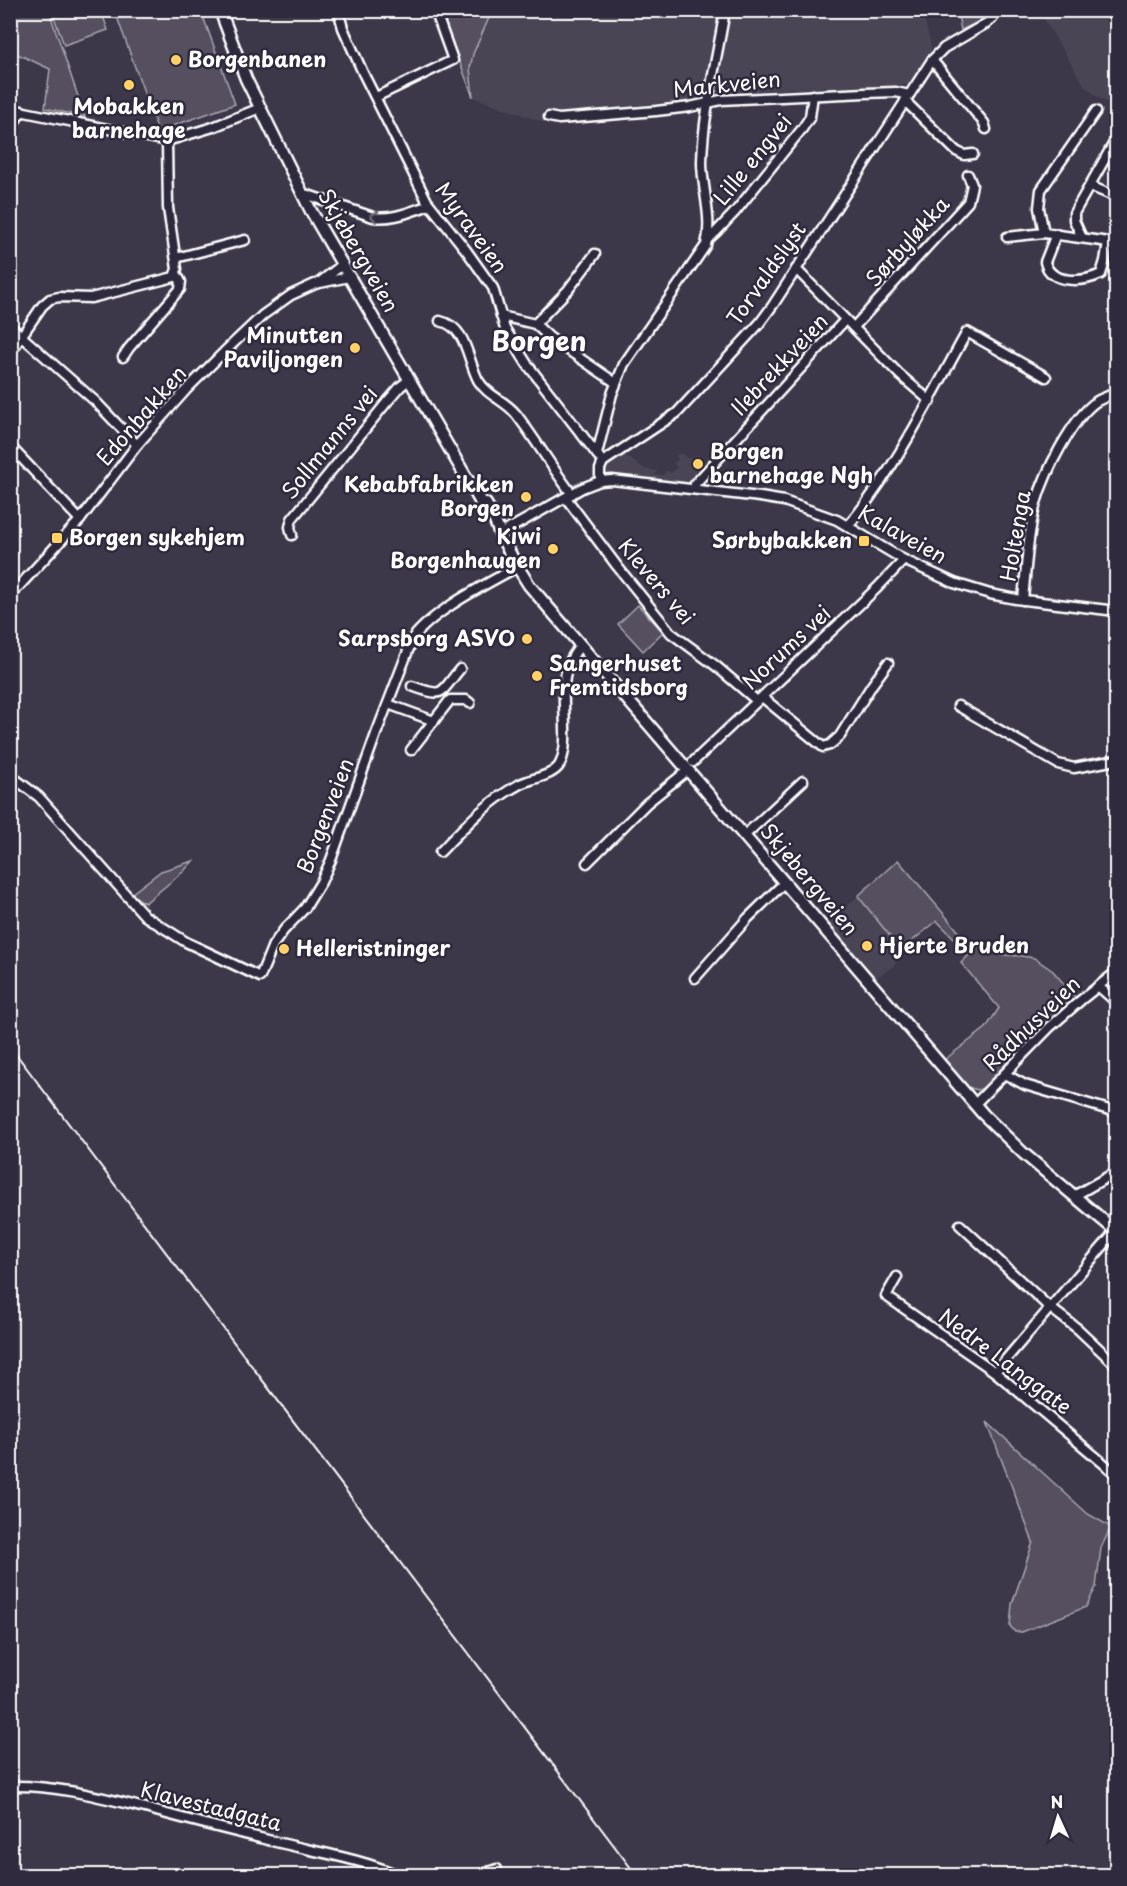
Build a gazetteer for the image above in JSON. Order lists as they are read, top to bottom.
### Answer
{
  "streets": {
    "main road": ["Skjebergveien"],
    "street": [
      "Markveien",
      "Lille engvei",
      "Myraveien",
      "Sørbyløkka",
      "Torvaldslyst",
      "Ilebrekkveien",
      "Edonbakken",
      "Sollmanns vei",
      "Kalaveien",
      "Holtenga",
      "Klevers vei",
      "Norums vei",
      "Borgenveien",
      "Rådhusveien",
      "Nedre Langgate",
      "Klavestadgata"
    ]
  },
  "crossings": [
    ["Markveien", "Lille engvei"],
    ["Markveien", "Torvaldslyst"],
    ["Lille engvei", "Myraveien"],
    ["Myraveien", "Torvaldslyst"],
    ["Skjebergveien", "Edonbakken"],
    ["Skjebergveien", "Sollmanns vei"],
    ["Skjebergveien", "Norums vei"],
    ["Skjebergveien", "Borgenveien"],
    ["Skjebergveien", "Rådhusveien"],
    ["Ilebrekkveien", "Kalaveien"],
    ["Kalaveien", "Holtenga"],
    ["Kalaveien", "Norums vei"],
    ["Klevers vei", "Norums vei"]
  ],
  "districts": ["Borgen"],
  "places": {
    "other": [
      "Borgenbanen",
      "Mobakken barnehage",
      "Minutten Paviljongen",
      "Borgen barnehage Ngh",
      "Kebabfabrikken Borgen",
      "Kiwi Borgenhaugen",
      "Sarpsborg ASVO",
      "Sangerhuset Fremtidsborg",
      "Hjerte Bruden",
      "Helleristninger"
    ],
    "transit": ["Borgen sykehjem", "Sørbybakken"]
  },
  "north": "top"
}
